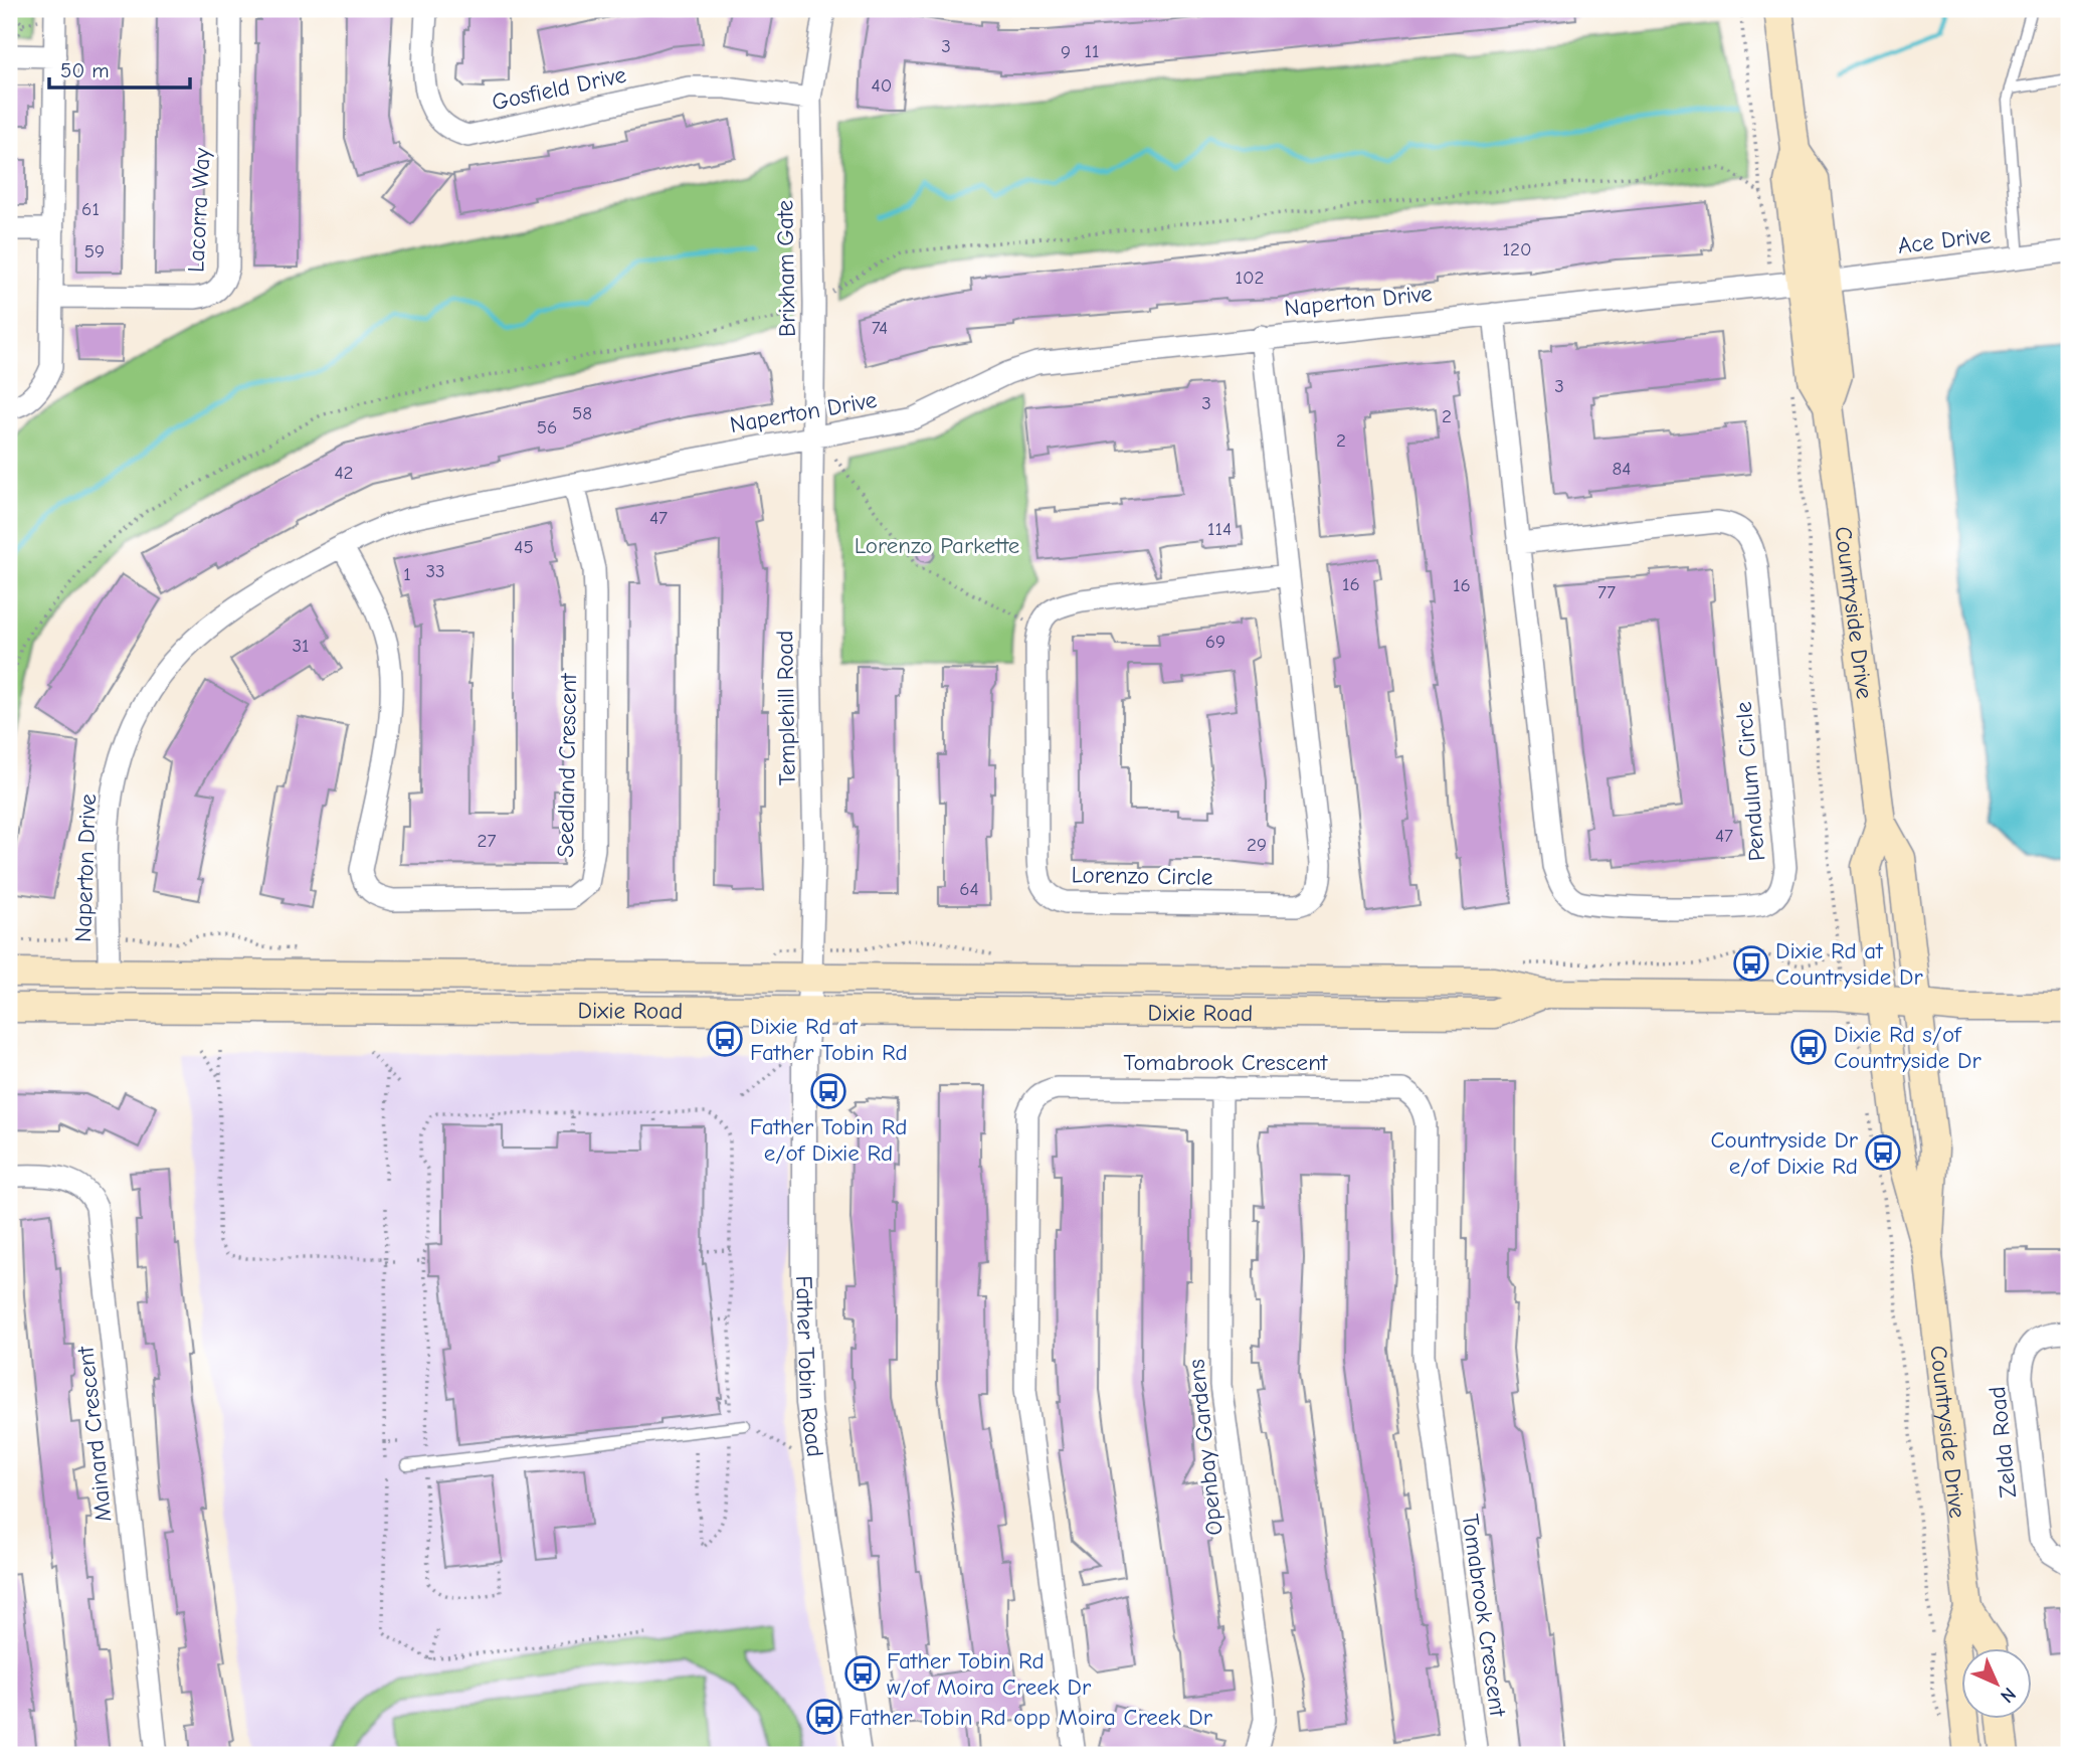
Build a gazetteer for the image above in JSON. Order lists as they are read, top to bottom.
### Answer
{
  "streets": {
    "main road": ["Countryside Drive", "Dixie Road"],
    "street": [
      "Gosfield Drive",
      "Lacorra Way",
      "Ace Drive",
      "Brixham Gate",
      "Naperton Drive",
      "Templehill Road",
      "Seedland Crescent",
      "Pendulum Circle",
      "Lorenzo Circle",
      "Tomabrook Crescent",
      "Father Tobin Road",
      "Mainard Crescent",
      "Zelda Road",
      "Openbay Gardens"
    ]
  },
  "crossings": [
    ["Gosfield Drive", "Brixham Gate"],
    ["Ace Drive", "Naperton Drive"],
    ["Ace Drive", "Countryside Drive"],
    ["Brixham Gate", "Naperton Drive"],
    ["Brixham Gate", "Templehill Road"],
    ["Naperton Drive", "Countryside Drive"],
    ["Naperton Drive", "Templehill Road"],
    ["Naperton Drive", "Seedland Crescent"],
    ["Naperton Drive", "Pendulum Circle"],
    ["Naperton Drive", "Lorenzo Circle"],
    ["Naperton Drive", "Dixie Road"],
    ["Countryside Drive", "Dixie Road"],
    ["Templehill Road", "Dixie Road"],
    ["Templehill Road", "Father Tobin Road"],
    ["Dixie Road", "Father Tobin Road"],
    ["Tomabrook Crescent", "Openbay Gardens"]
  ],
  "parks": ["Lorenzo Parkette"],
  "places": {
    "bus stop": [
      "Dixie Rd at Countryside Dr",
      "Dixie Rd at Father Tobin Rd",
      "Dixie Rd s/of Countryside Dr",
      "Father Tobin Rd e/of Dixie Rd",
      "Countryside Dr e/of Dixie Rd",
      "Father Tobin Rd w/of Moira Creek Dr",
      "Father Tobin Rd opp Moira Creek Dr"
    ]
  },
  "house_numbers": [
    "3",
    "11",
    "9",
    "40",
    "61",
    "120",
    "59",
    "102",
    "74",
    "3",
    "3",
    "58",
    "2",
    "56",
    "2",
    "84",
    "42",
    "47",
    "114",
    "45",
    "33",
    "1",
    "16",
    "16",
    "77",
    "69",
    "31",
    "47",
    "27",
    "29",
    "64"
  ],
  "scale_bar": "50 m",
  "north": "bottom right"
}
